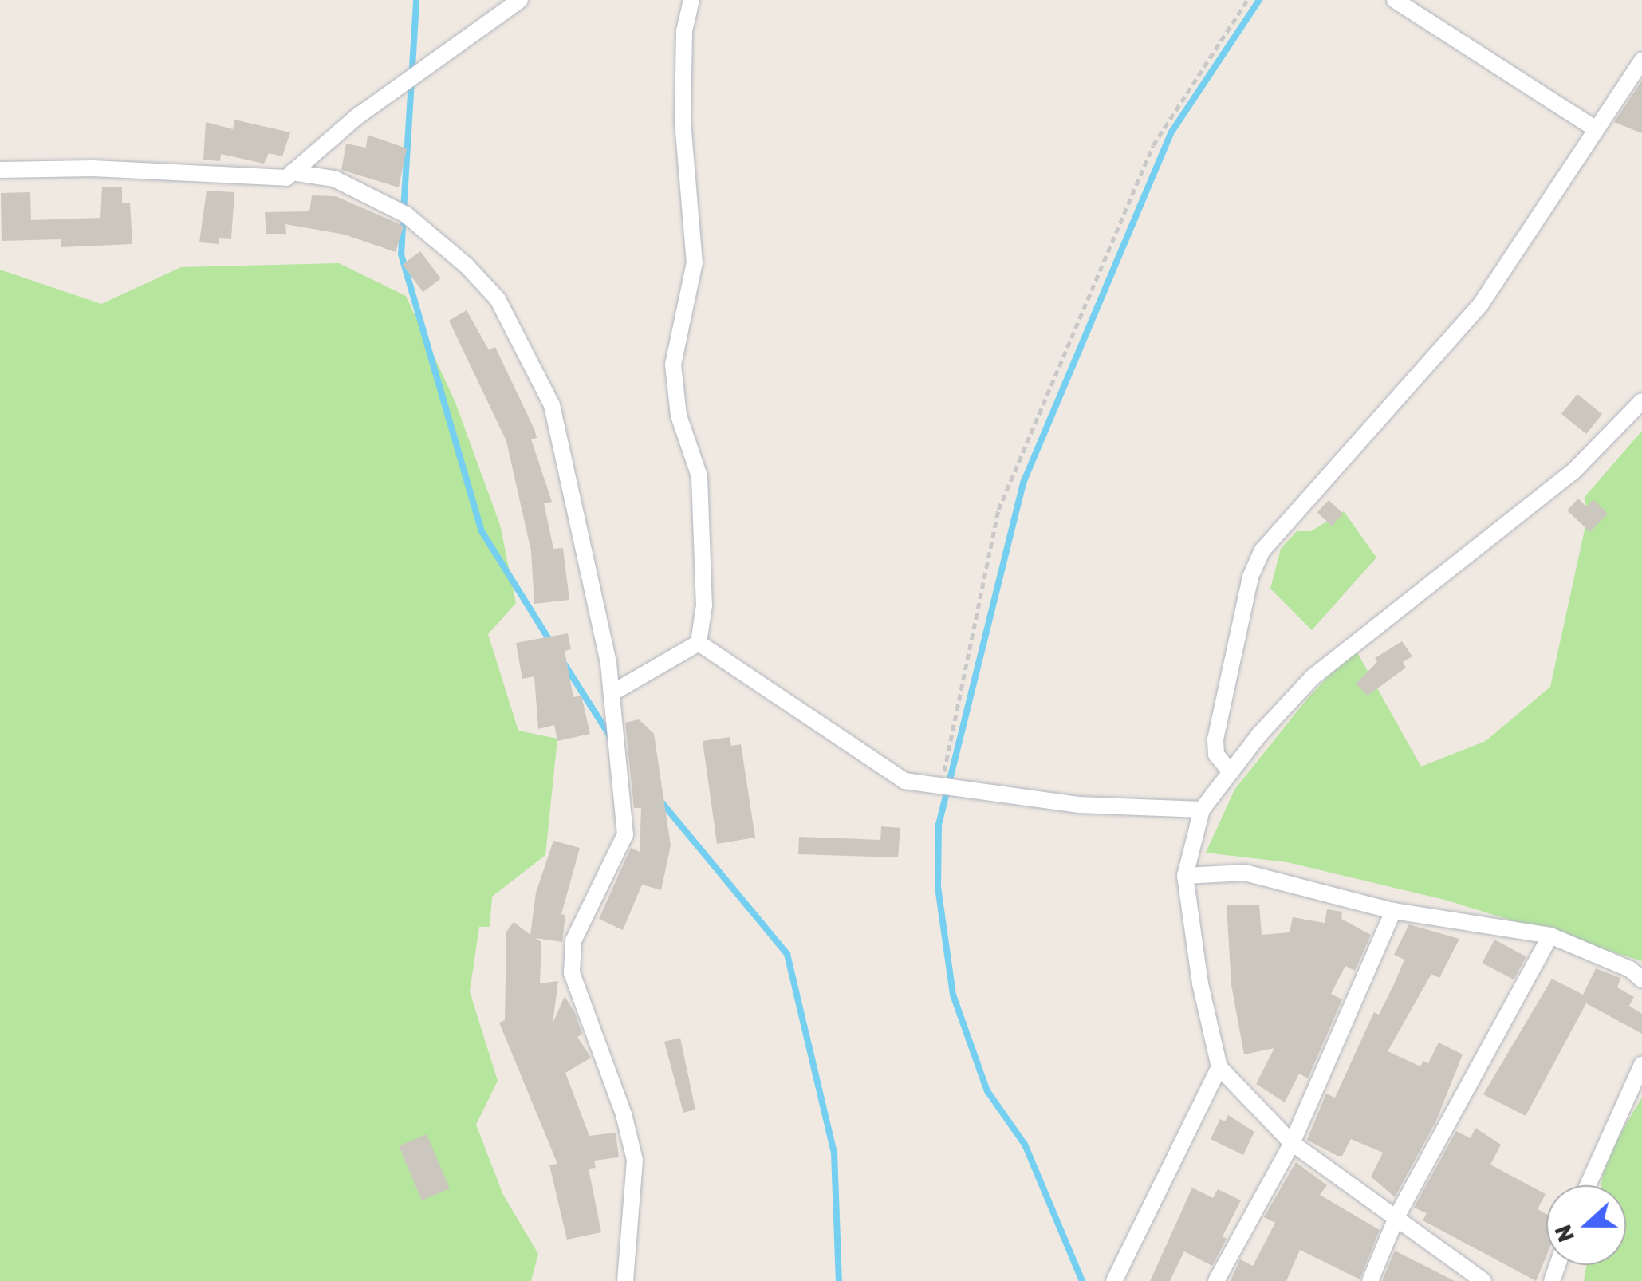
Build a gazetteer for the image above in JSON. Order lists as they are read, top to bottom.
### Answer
{
  "north": "left"
}
